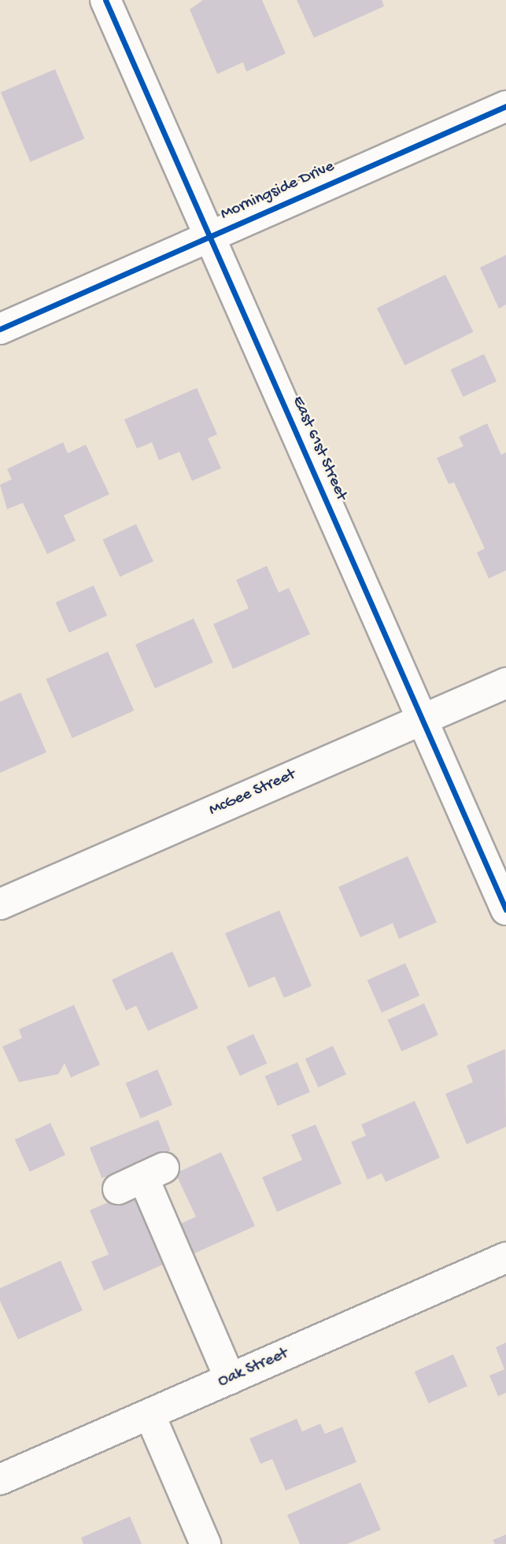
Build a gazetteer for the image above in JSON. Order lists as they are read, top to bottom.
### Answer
{
  "streets": {
    "street": [
      "Morningside Drive",
      "East 61st Street",
      "McGee Street",
      "Oak Street"
    ]
  },
  "crossings": [
    ["Morningside Drive", "East 61st Street"],
    ["East 61st Street", "McGee Street"]
  ]
}
